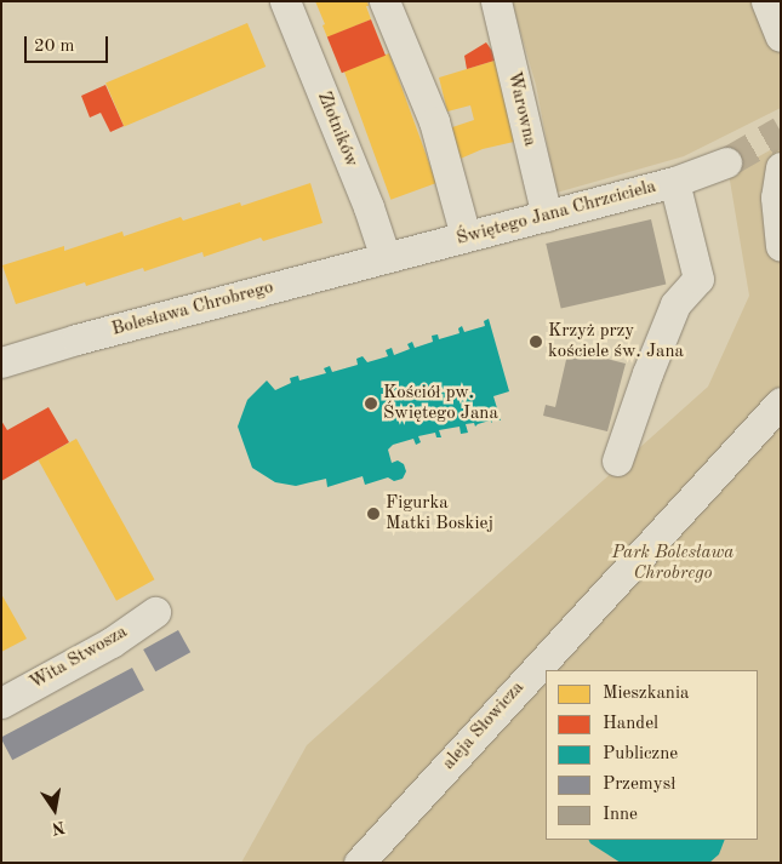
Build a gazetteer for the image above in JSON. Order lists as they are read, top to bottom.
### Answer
{
  "streets": {
    "street": [
      "Warowna",
      "Złotników",
      "Świętego Jana Chrzciciela",
      "Bolesława Chrobrego",
      "Wita Stwosza",
      "aleja Słowicza"
    ]
  },
  "crossings": [
    ["Warowna", "Świętego Jana Chrzciciela"],
    ["Złotników", "Świętego Jana Chrzciciela"],
    ["Złotników", "Bolesława Chrobrego"],
    ["Świętego Jana Chrzciciela", "Bolesława Chrobrego"]
  ],
  "parks": ["Park Bolesława Chrobrego"],
  "places": ["Krzyż przy kościele św. Jana", "Kościół pw. Świętego Jana", "Figurka Matki Boskiej"],
  "legend": [
    "Mieszkania",
    "Handel",
    "Publiczne",
    "Przemysł",
    "Inne"
  ],
  "scale_bar": "20 m",
  "north": "bottom"
}
